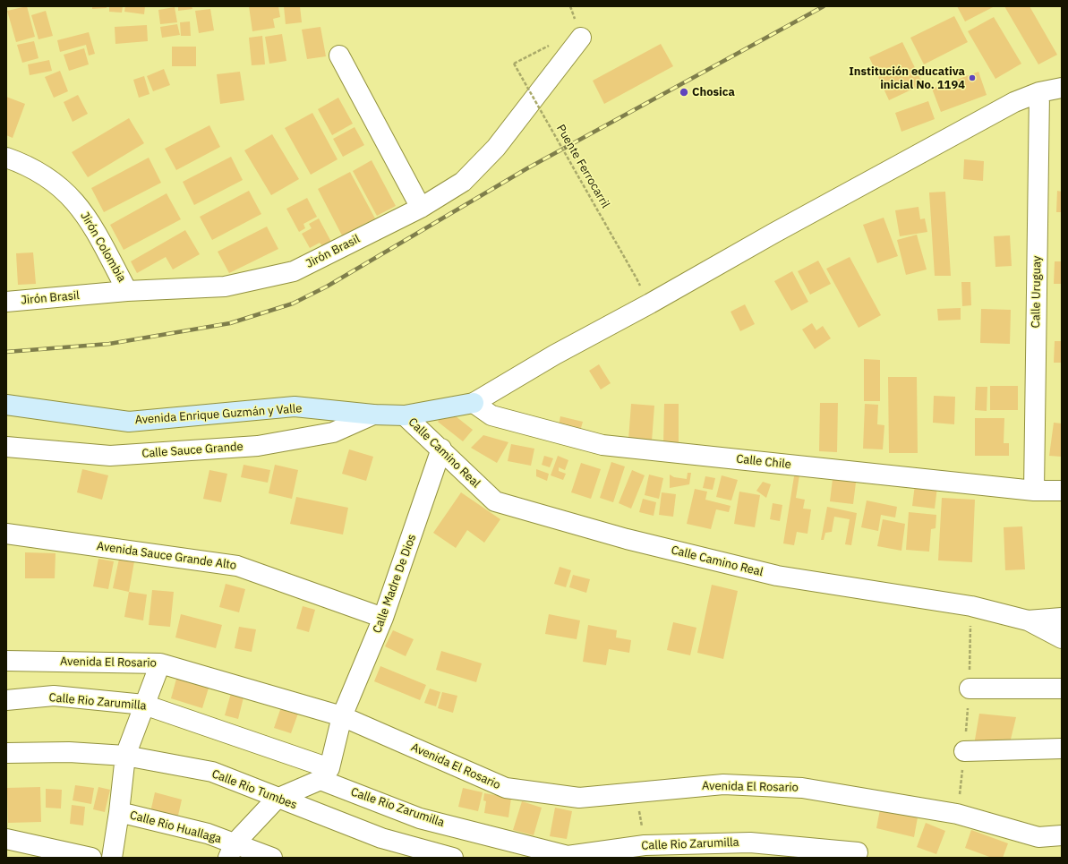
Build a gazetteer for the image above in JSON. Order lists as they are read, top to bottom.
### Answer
{
  "streets": {
    "street": [
      "Jirón Colombia",
      "Jirón Brasil",
      "Calle Uruguay",
      "Avenida Enrique Guzmán y Valle",
      "Calle Sauce Grande",
      "Calle Camino Real",
      "Calle Chile",
      "Avenida Sauce Grande Alto",
      "Calle Madre De Dios",
      "Avenida El Rosario",
      "Calle Rio Zarumilla",
      "Calle Rio Tumbes",
      "Calle Rio Huallaga"
    ],
    "path": ["Puente Ferrocarril"]
  },
  "crossings": [
    ["Jirón Colombia", "Jirón Brasil"],
    ["Calle Uruguay", "Calle Chile"],
    ["Avenida Enrique Guzmán y Valle", "Calle Sauce Grande"],
    ["Avenida Enrique Guzmán y Valle", "Calle Camino Real"],
    ["Avenida Enrique Guzmán y Valle", "Calle Chile"],
    ["Calle Camino Real", "Calle Madre De Dios"],
    ["Avenida Sauce Grande Alto", "Calle Madre De Dios"],
    ["Calle Madre De Dios", "Avenida El Rosario"],
    ["Calle Madre De Dios", "Calle Rio Zarumilla"]
  ],
  "places": ["Institución educativa inicial No. 1194", "Chosica"]
}
